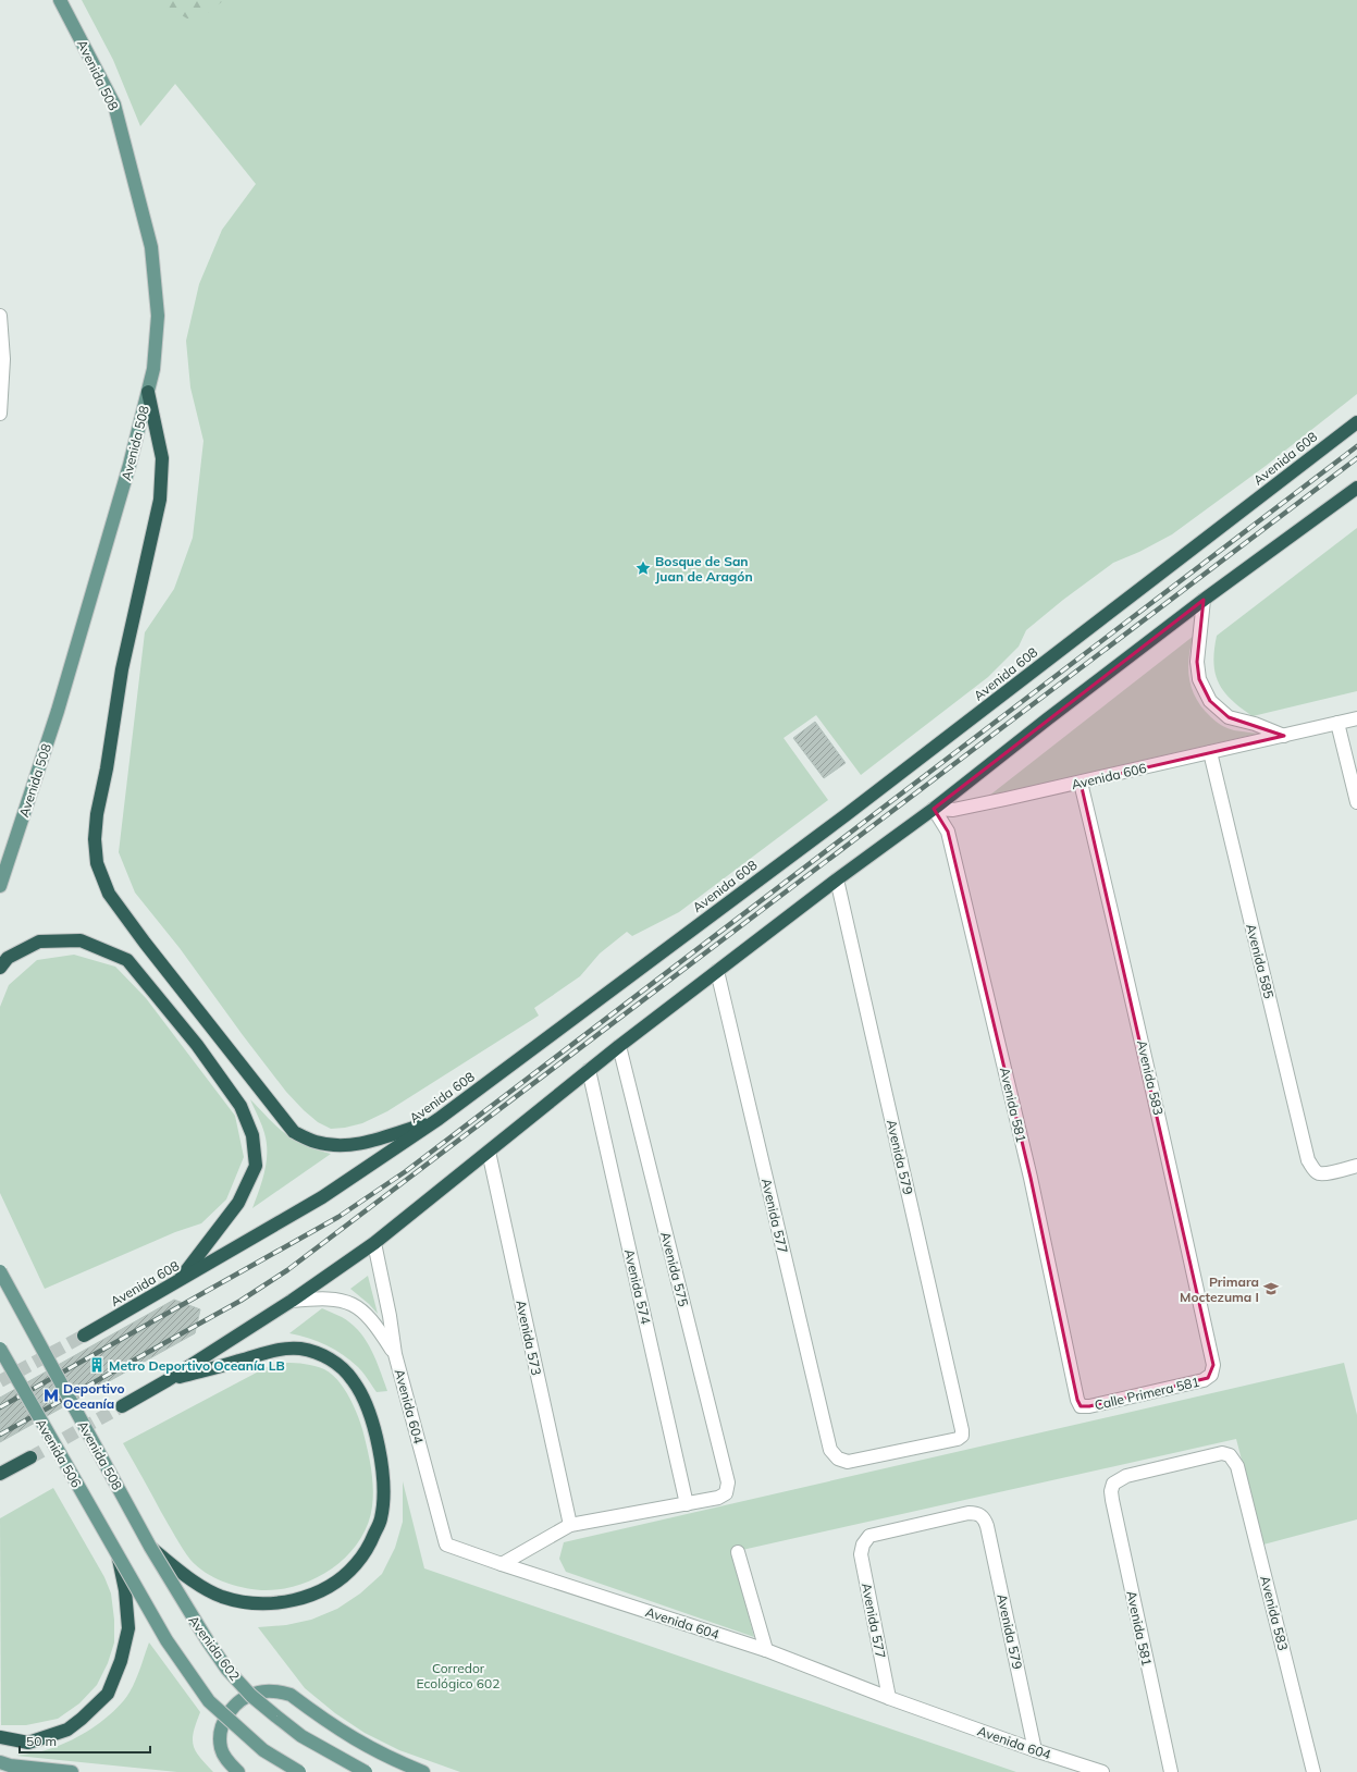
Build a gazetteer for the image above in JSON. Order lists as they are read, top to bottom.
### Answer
{
  "streets": {
    "highway": ["Avenida 608"],
    "main road": ["Avenida 508", "Avenida 506", "Avenida 602"],
    "street": [
      "Avenida 606",
      "Avenida 585",
      "Avenida 583",
      "Avenida 581",
      "Avenida 579",
      "Avenida 577",
      "Avenida 575",
      "Avenida 574",
      "Avenida 573",
      "Calle Primera 581",
      "Avenida 604"
    ]
  },
  "crossings": [
    ["Avenida 508", "Avenida 602"],
    ["Avenida 606", "Avenida 585"],
    ["Avenida 606", "Avenida 583"],
    ["Avenida 606", "Avenida 581"],
    ["Avenida 583", "Avenida 581"],
    ["Avenida 583", "Calle Primera 581"],
    ["Avenida 581", "Calle Primera 581"],
    ["Avenida 579", "Avenida 577"],
    ["Avenida 579", "Avenida 604"],
    ["Avenida 577", "Avenida 604"],
    ["Avenida 575", "Avenida 574"]
  ],
  "parks": ["Corredor Ecológico 602"],
  "places": {
    "place": ["Bosque de San Juan de Aragón"],
    "school or university": ["Primara Moctezuma I"],
    "building": ["Metro Deportivo Oceanía LB"],
    "metro station": ["Deportivo Oceanía"]
  },
  "scale_bar": "50 m"
}
